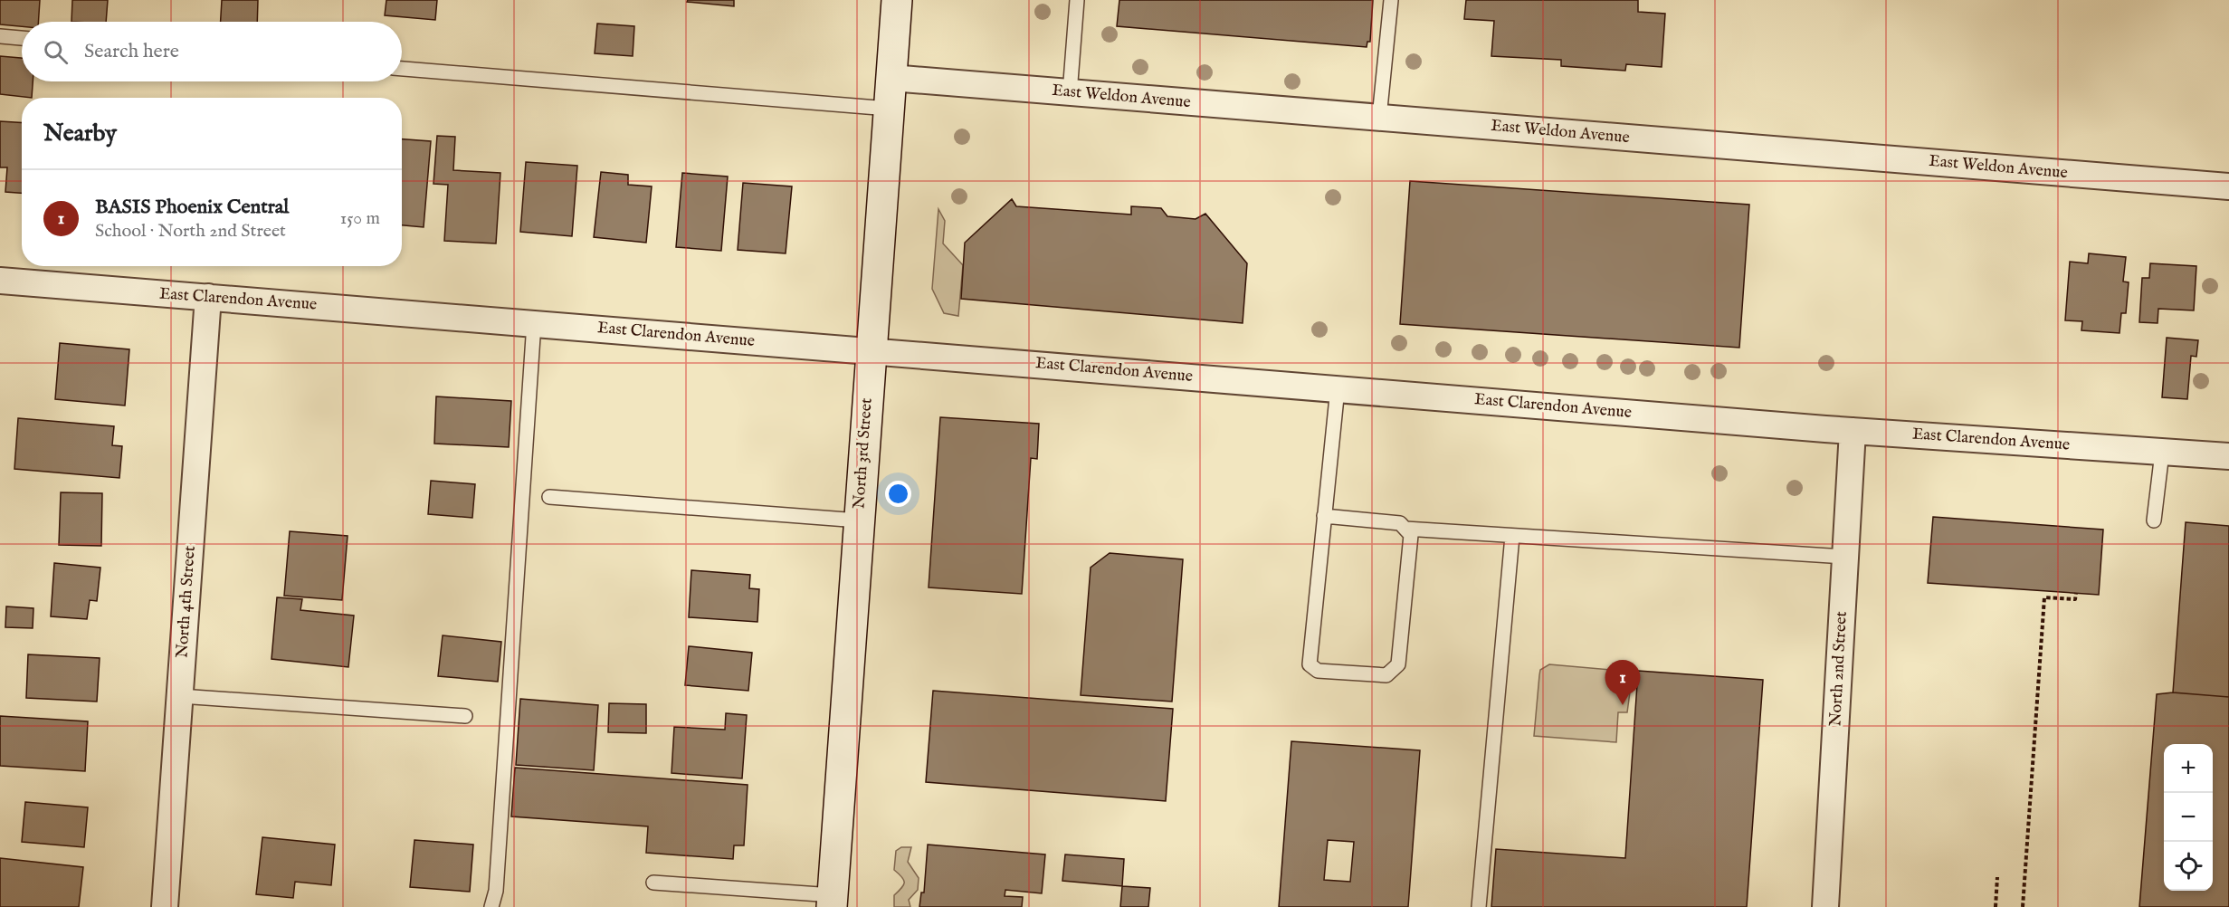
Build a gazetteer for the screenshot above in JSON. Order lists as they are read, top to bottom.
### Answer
{
  "streets": {
    "street": [
      "East Weldon Avenue",
      "East Clarendon Avenue",
      "North 3rd Street",
      "North 4th Street",
      "North 2nd Street"
    ]
  },
  "crossings": [
    ["East Weldon Avenue", "North 3rd Street"],
    ["East Clarendon Avenue", "North 3rd Street"],
    ["East Clarendon Avenue", "North 4th Street"],
    ["East Clarendon Avenue", "North 2nd Street"]
  ],
  "page": {
    "search": "Search here",
    "heading": "Nearby",
    "list": [
      {
        "mark": "1",
        "name": "BASIS Phoenix Central",
        "note": "School · North 2nd Street",
        "value": "150 m"
      }
    ],
    "pins": "1",
    "map_buttons": ["+", "−"]
  }
}
